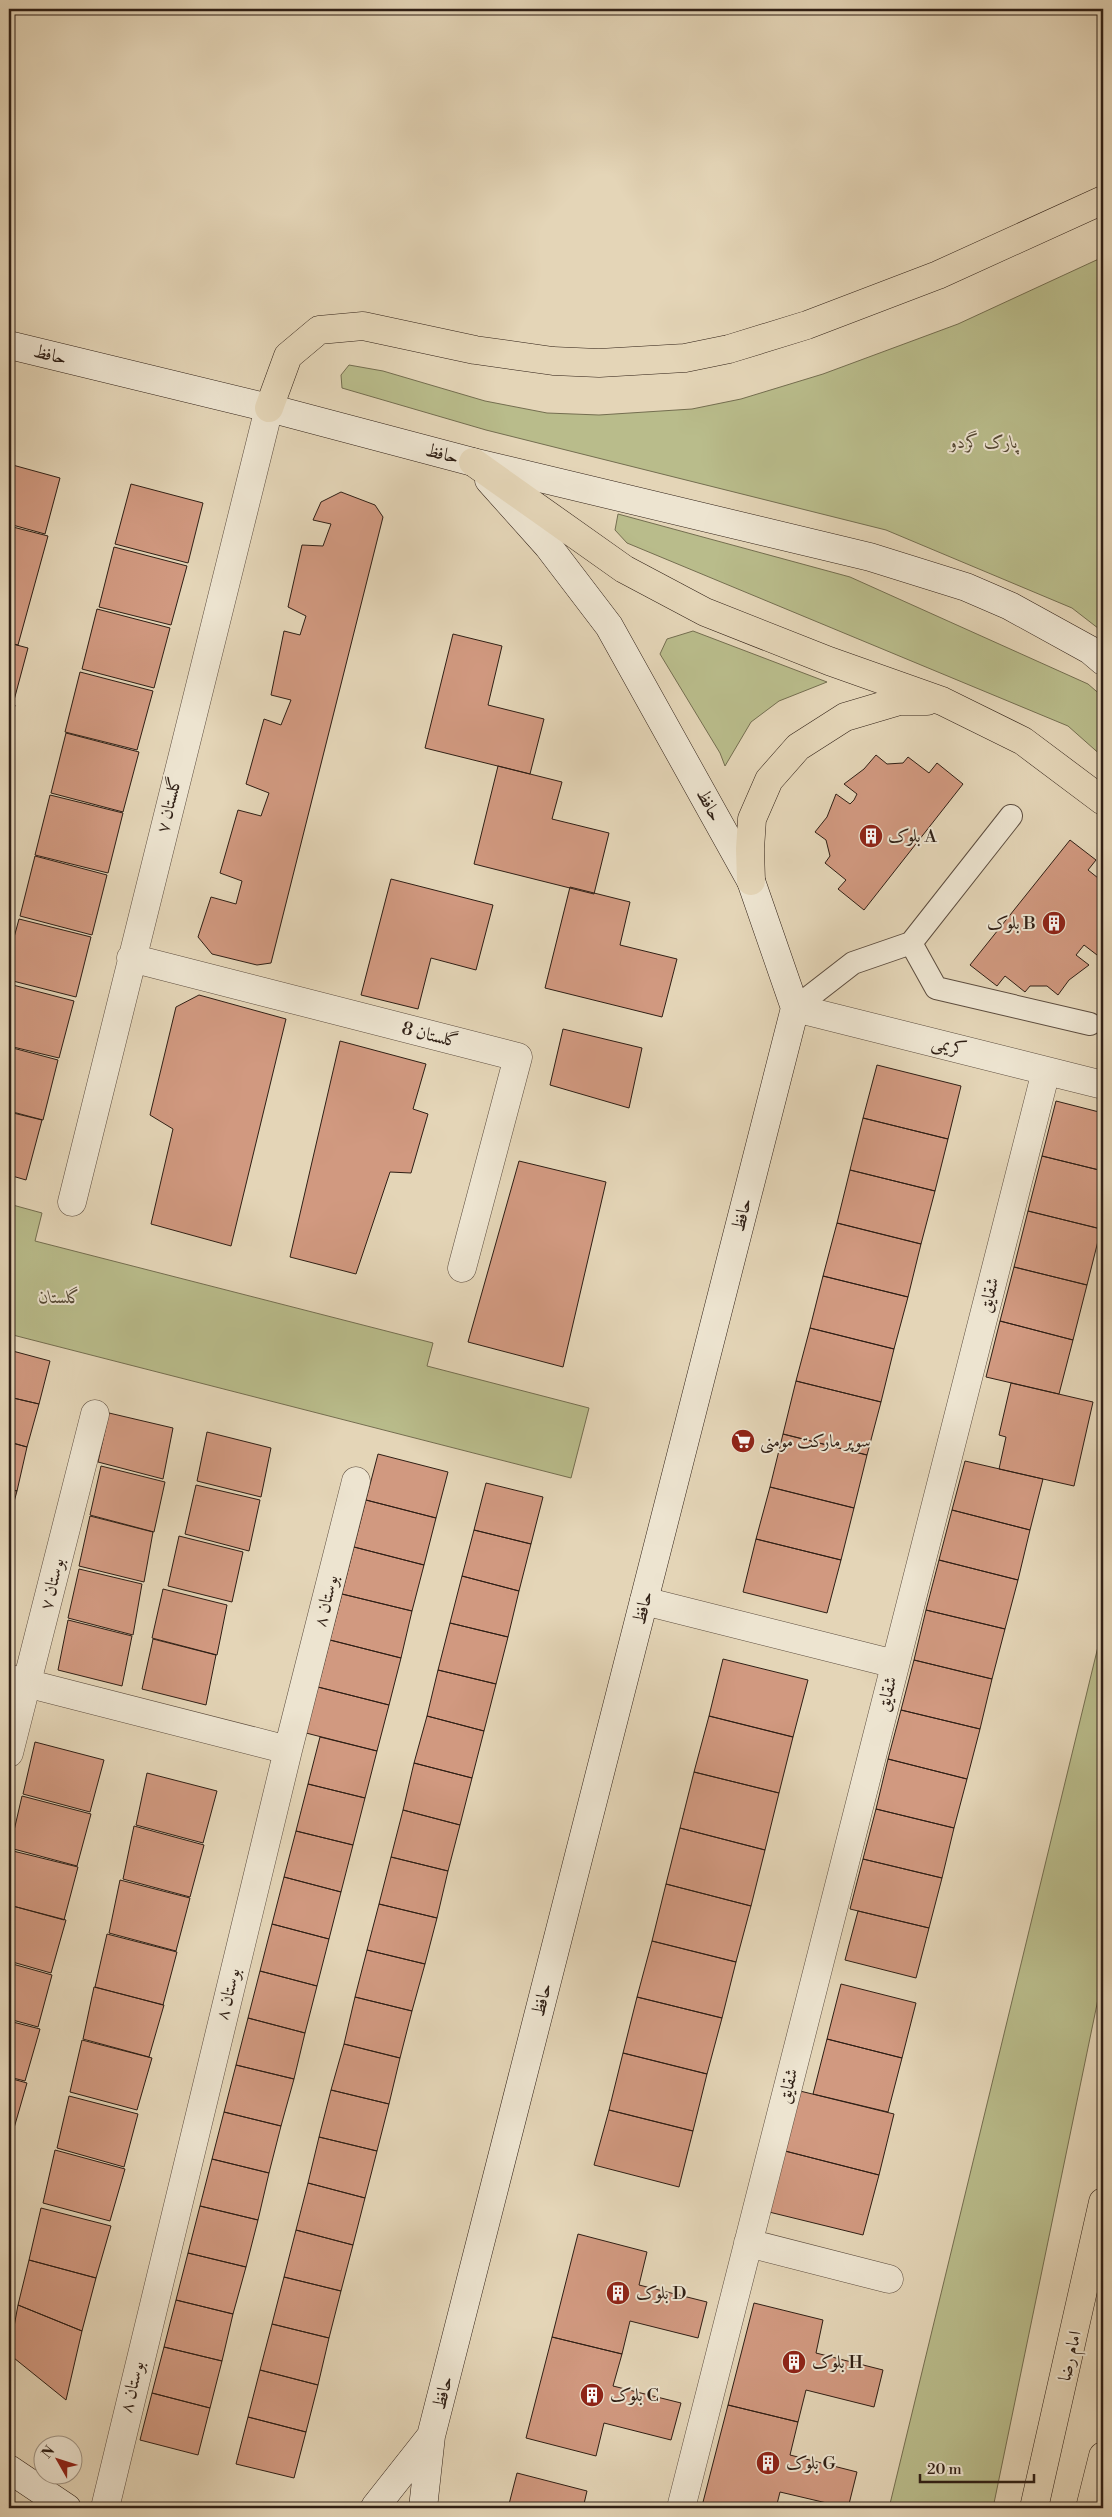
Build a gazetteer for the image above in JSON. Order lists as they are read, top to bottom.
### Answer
{
  "streets": {
    "highway": ["امام رضا"],
    "street": [
      "حافظ",
      "گلستان ۷",
      "گلستان 8",
      "کریمی",
      "شقایق",
      "بوستان ۷",
      "بوستان ۸"
    ]
  },
  "crossings": [
    ["حافظ", "گلستان ۷"],
    ["حافظ", "کریمی"],
    ["حافظ", "شقایق"],
    ["گلستان ۷", "گلستان 8"],
    ["کریمی", "شقایق"]
  ],
  "parks": ["پارک گردو", "گلستان"],
  "places": {
    "building": [
      "بلوک A",
      "بلوک B",
      "بلوک D",
      "بلوک H",
      "بلوک C",
      "بلوک G"
    ],
    "supermarket": ["سوپر مارکت مومنی"]
  },
  "scale_bar": "20 m",
  "north": "top left"
}
